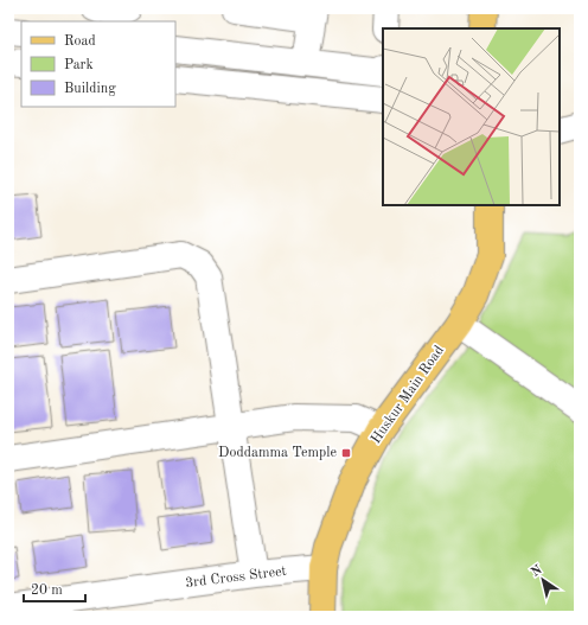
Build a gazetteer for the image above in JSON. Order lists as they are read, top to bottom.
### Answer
{
  "streets": {
    "main road": ["Huskur Main Road"],
    "street": ["3rd Cross Street"]
  },
  "crossings": [
    ["Huskur Main Road", "3rd Cross Street"]
  ],
  "places": {
    "transit": ["Doddamma Temple"]
  },
  "legend": ["Road", "Park", "Building"],
  "scale_bar": "20 m",
  "north": "top left"
}
